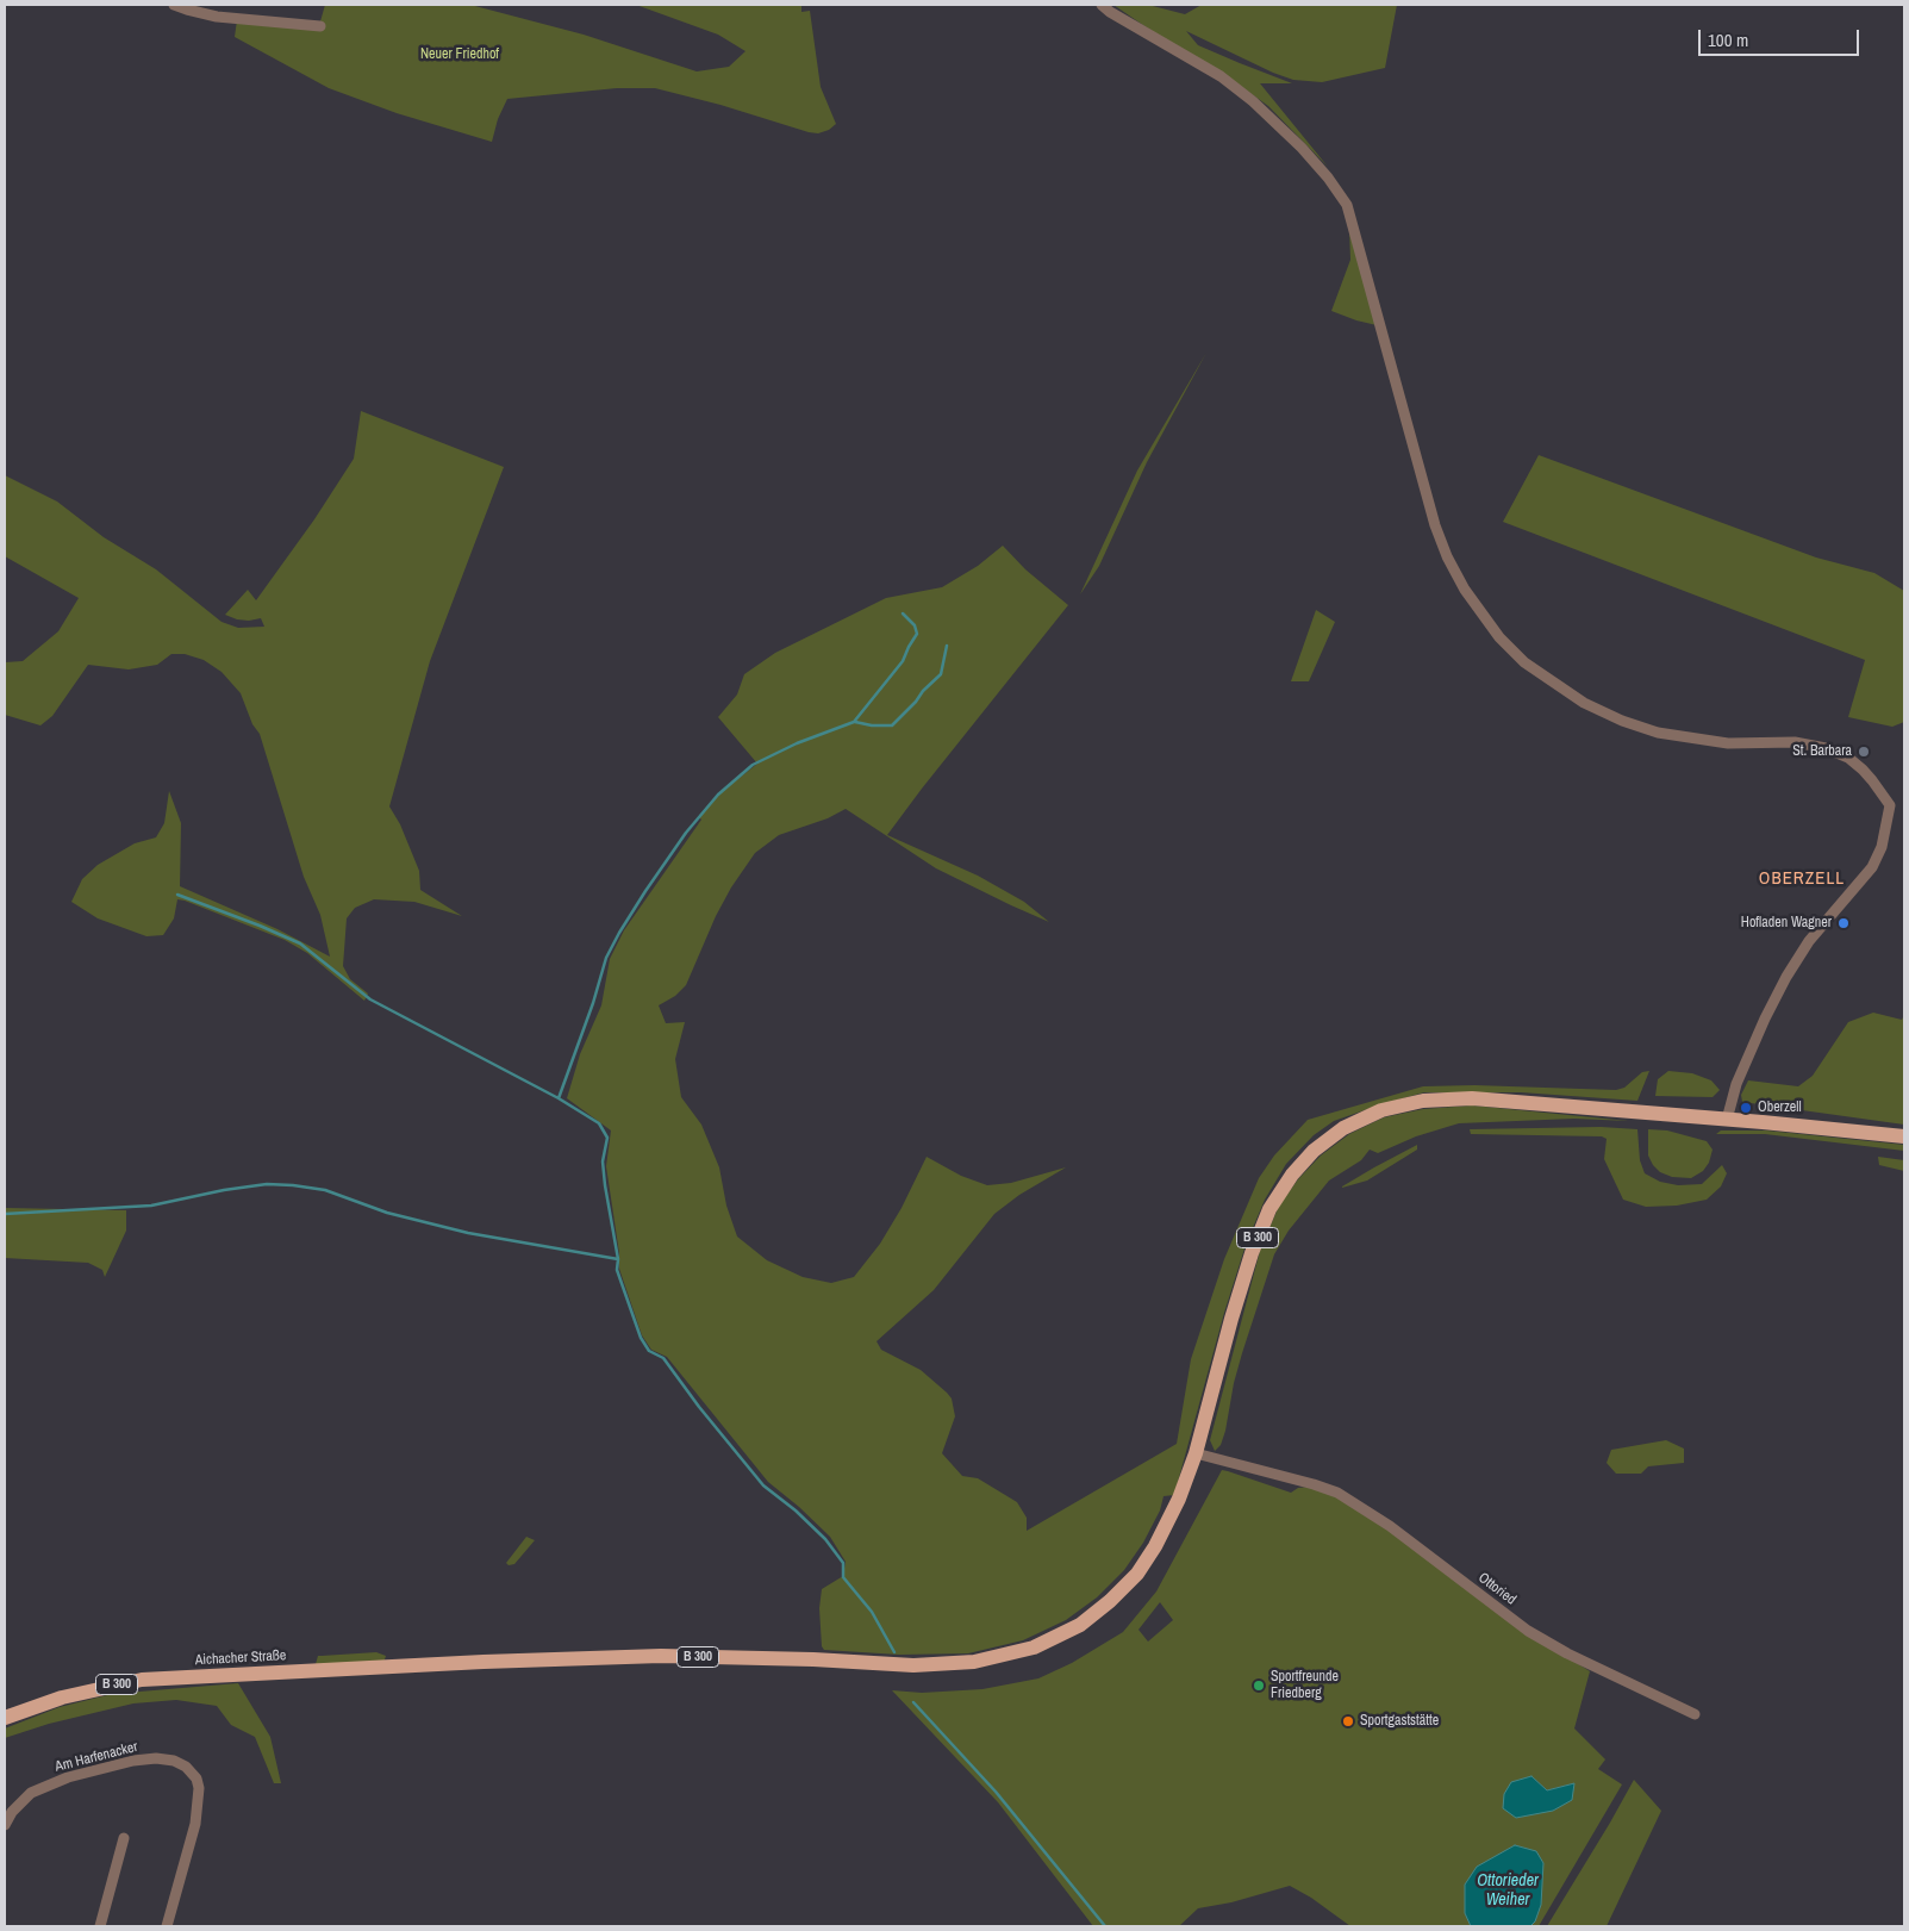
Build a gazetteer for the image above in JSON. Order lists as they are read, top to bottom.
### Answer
{
  "streets": {
    "main road": ["B 300", "Aichacher Straße"],
    "street": ["Ottoried", "Am Harfenacker"]
  },
  "crossings": [
    ["B 300", "Ottoried"],
    ["B 300", "Aichacher Straße"],
    ["Ottoried", "Aichacher Straße"]
  ],
  "districts": ["OBERZELL"],
  "water": ["Ottorieder Weiher"],
  "parks": ["Neuer Friedhof"],
  "places": [
    "St. Barbara",
    "Hofladen Wagner",
    "Oberzell",
    "Sportfreunde Friedberg",
    "Sportgaststätte"
  ],
  "scale_bar": "100 m"
}
